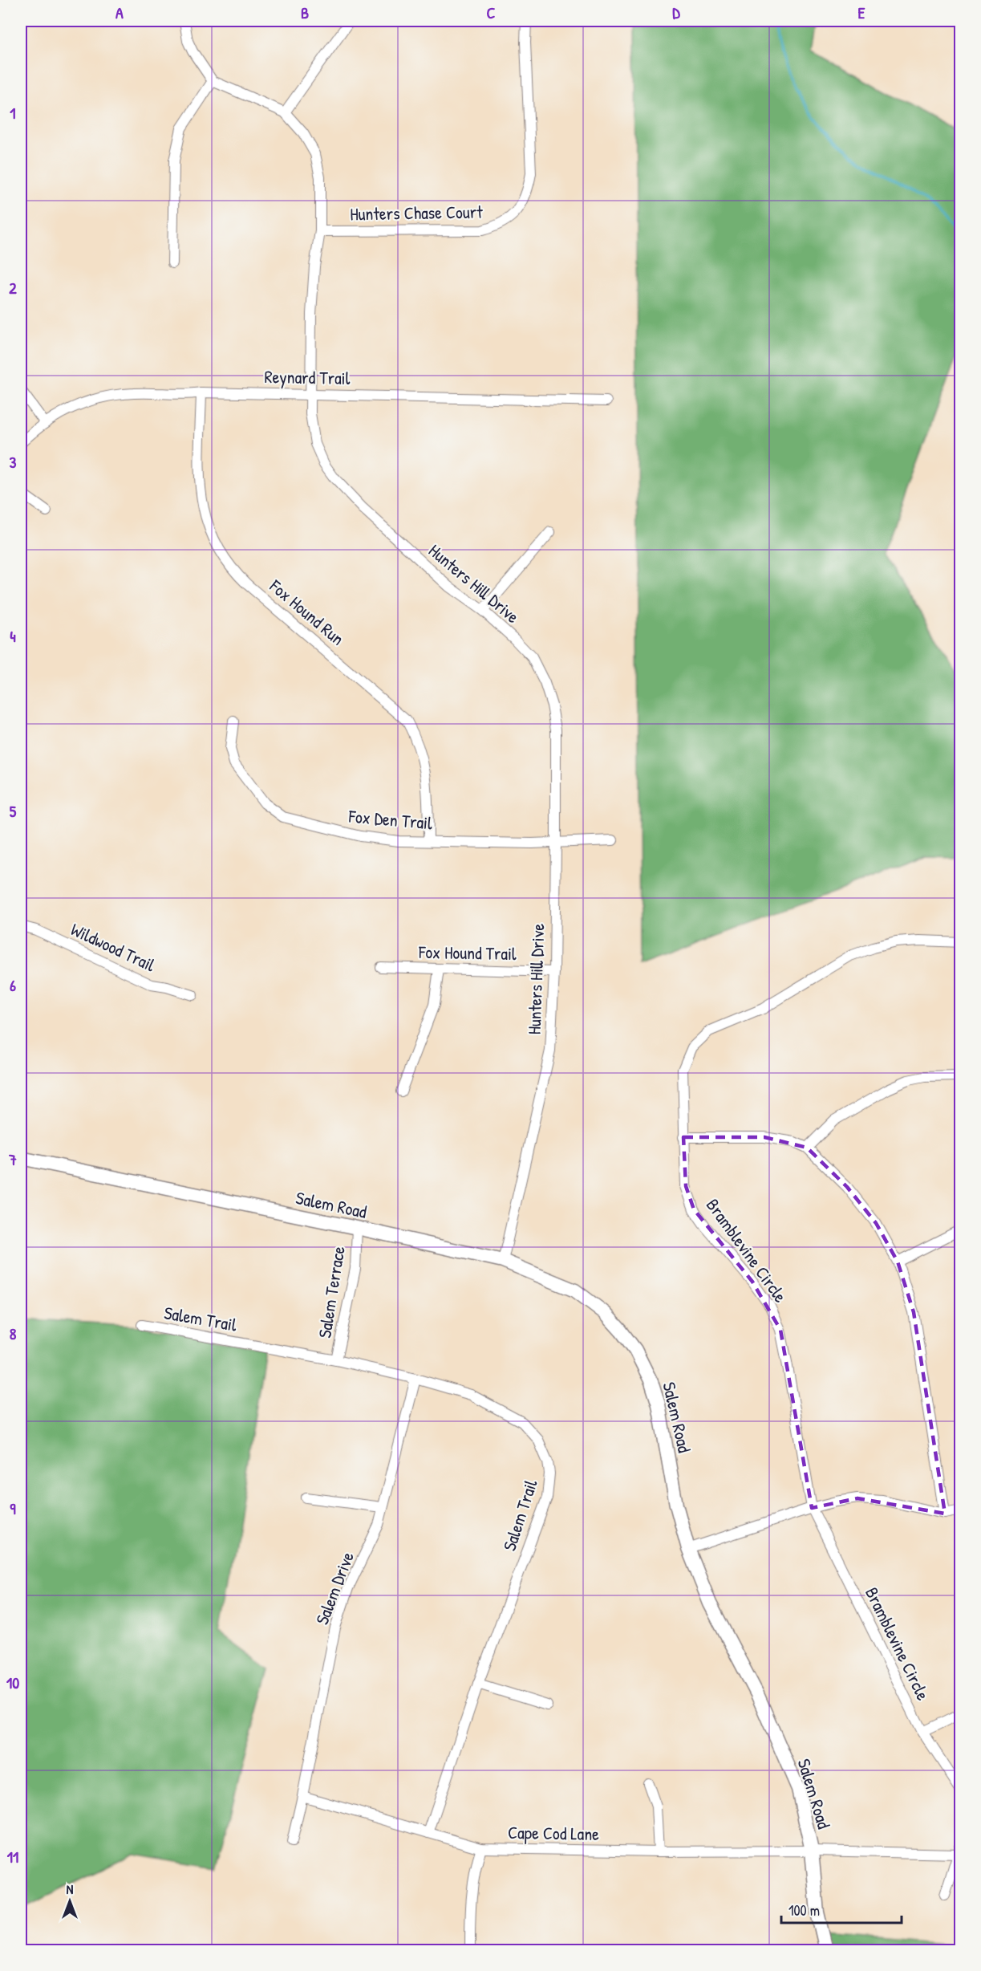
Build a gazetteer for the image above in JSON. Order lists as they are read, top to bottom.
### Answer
{
  "streets": {
    "street": [
      "Hunters Chase Court",
      "Reynard Trail",
      "Hunters Hill Drive",
      "Fox Hound Run",
      "Fox Den Trail",
      "Wildwood Trail",
      "Fox Hound Trail",
      "Salem Road",
      "Bramblevine Circle",
      "Salem Terrace",
      "Salem Trail",
      "Salem Drive",
      "Cape Cod Lane"
    ]
  },
  "crossings": [
    ["Hunters Chase Court", "Hunters Hill Drive"],
    ["Reynard Trail", "Hunters Hill Drive"],
    ["Reynard Trail", "Fox Hound Run"],
    ["Hunters Hill Drive", "Fox Den Trail"],
    ["Hunters Hill Drive", "Fox Hound Trail"],
    ["Hunters Hill Drive", "Salem Road"],
    ["Fox Hound Run", "Fox Den Trail"],
    ["Salem Road", "Salem Terrace"],
    ["Salem Road", "Cape Cod Lane"],
    ["Salem Terrace", "Salem Trail"],
    ["Salem Trail", "Salem Drive"],
    ["Salem Trail", "Cape Cod Lane"],
    ["Salem Drive", "Cape Cod Lane"]
  ],
  "scale_bar": "100 m",
  "north": "top",
  "grid": {
    "columns": [
      "A",
      "B",
      "C",
      "D",
      "E"
    ],
    "rows": [
      "1",
      "2",
      "3",
      "4",
      "5",
      "6",
      "7",
      "8",
      "9",
      "10",
      "11"
    ]
  }
}
